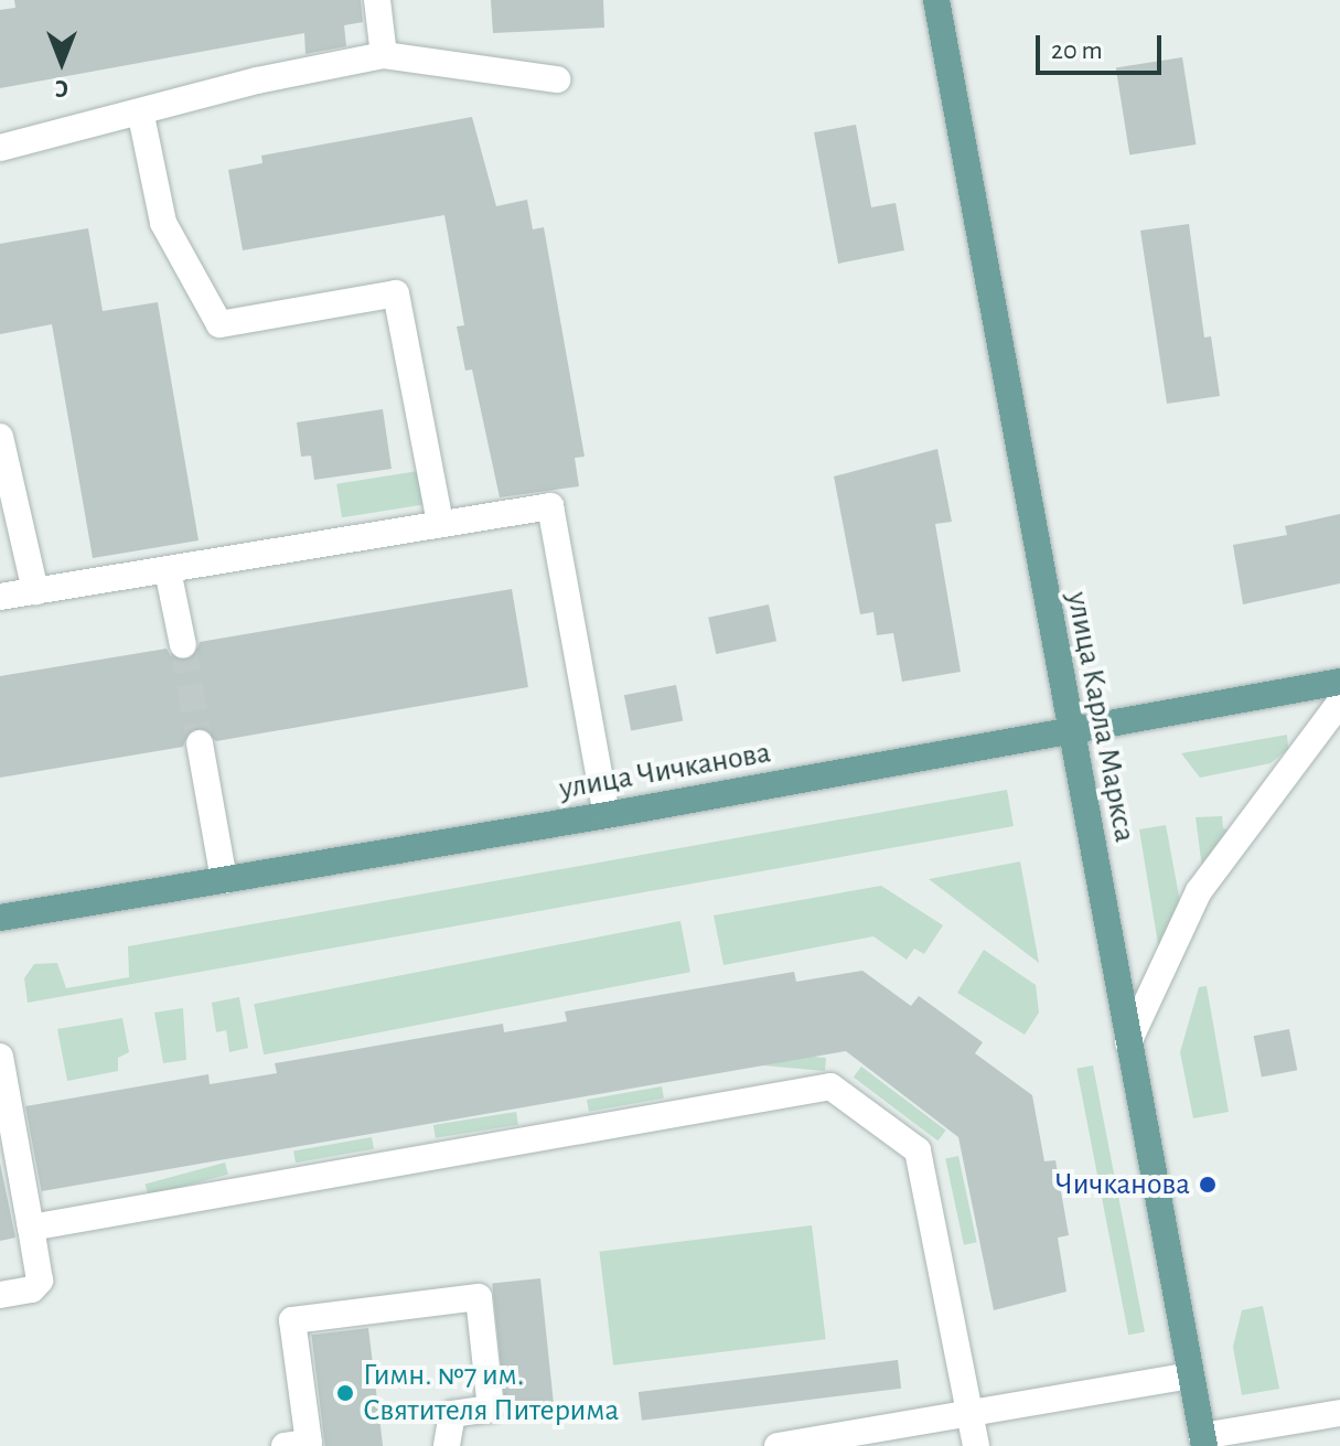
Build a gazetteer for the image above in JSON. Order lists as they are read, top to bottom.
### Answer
{
  "streets": {
    "main road": ["улица Карла Маркса", "улица Чичканова"]
  },
  "crossings": [
    ["улица Карла Маркса", "улица Чичканова"]
  ],
  "places": ["Чичканова", "Гимн. №7 им. Святителя Питерима"],
  "scale_bar": "20 m",
  "north": "bottom"
}
